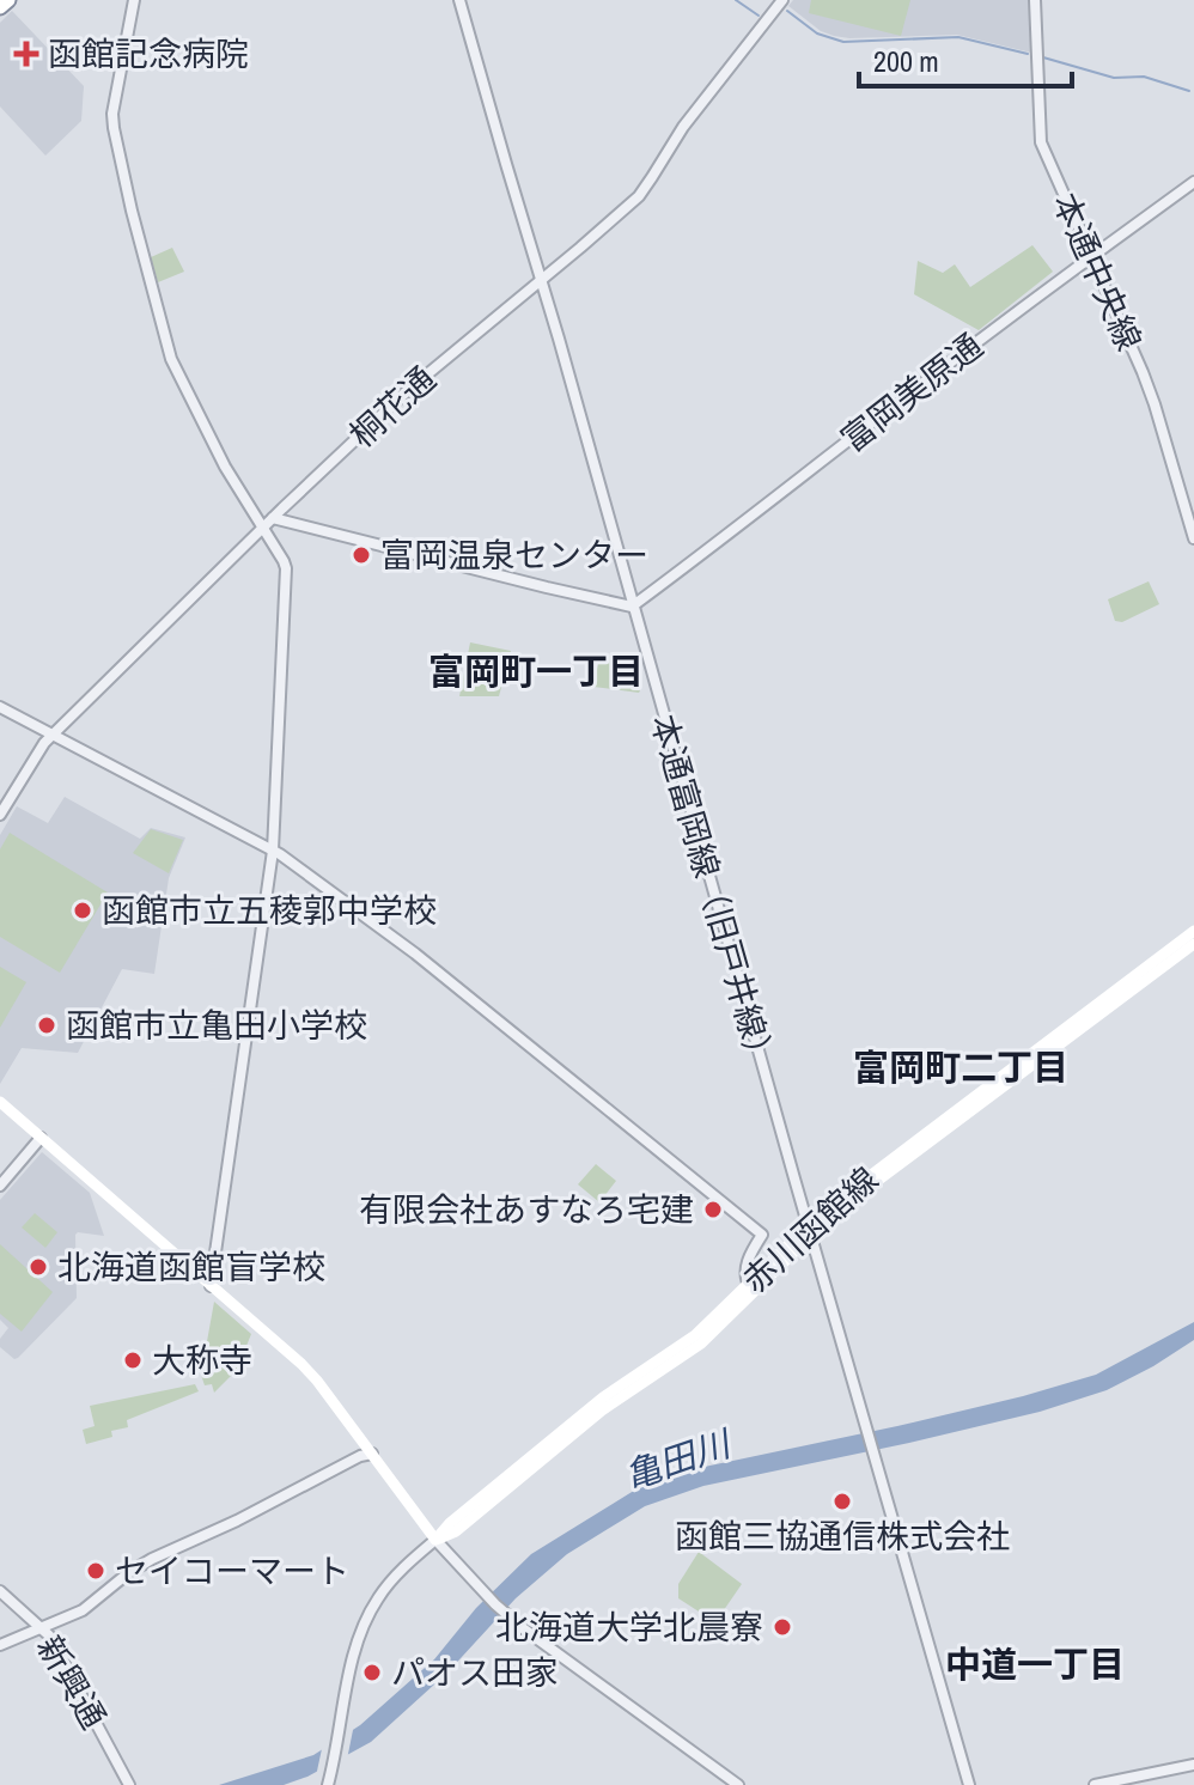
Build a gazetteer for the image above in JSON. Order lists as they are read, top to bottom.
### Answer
{
  "streets": {
    "main road": ["赤川函館線"],
    "street": [
      "本通中央線",
      "富岡美原通",
      "桐花通",
      "本通富岡線（旧戸井線）",
      "新興通"
    ]
  },
  "crossings": [
    ["本通中央線", "富岡美原通"],
    ["富岡美原通", "本通富岡線（旧戸井線）"],
    ["桐花通", "本通富岡線（旧戸井線）"],
    ["本通富岡線（旧戸井線）", "赤川函館線"]
  ],
  "districts": ["富岡町一丁目", "富岡町二丁目", "中道一丁目"],
  "water": ["亀田川"],
  "places": {
    "health": ["函館記念病院"],
    "other": [
      "富岡温泉センター",
      "函館市立五稜郭中学校",
      "函館市立亀田小学校",
      "有限会社あすなろ宅建",
      "北海道函館盲学校",
      "大称寺",
      "函館三協通信株式会社",
      "セイコーマート",
      "北海道大学北晨寮",
      "パオス田家"
    ]
  },
  "scale_bar": "200 m"
}
